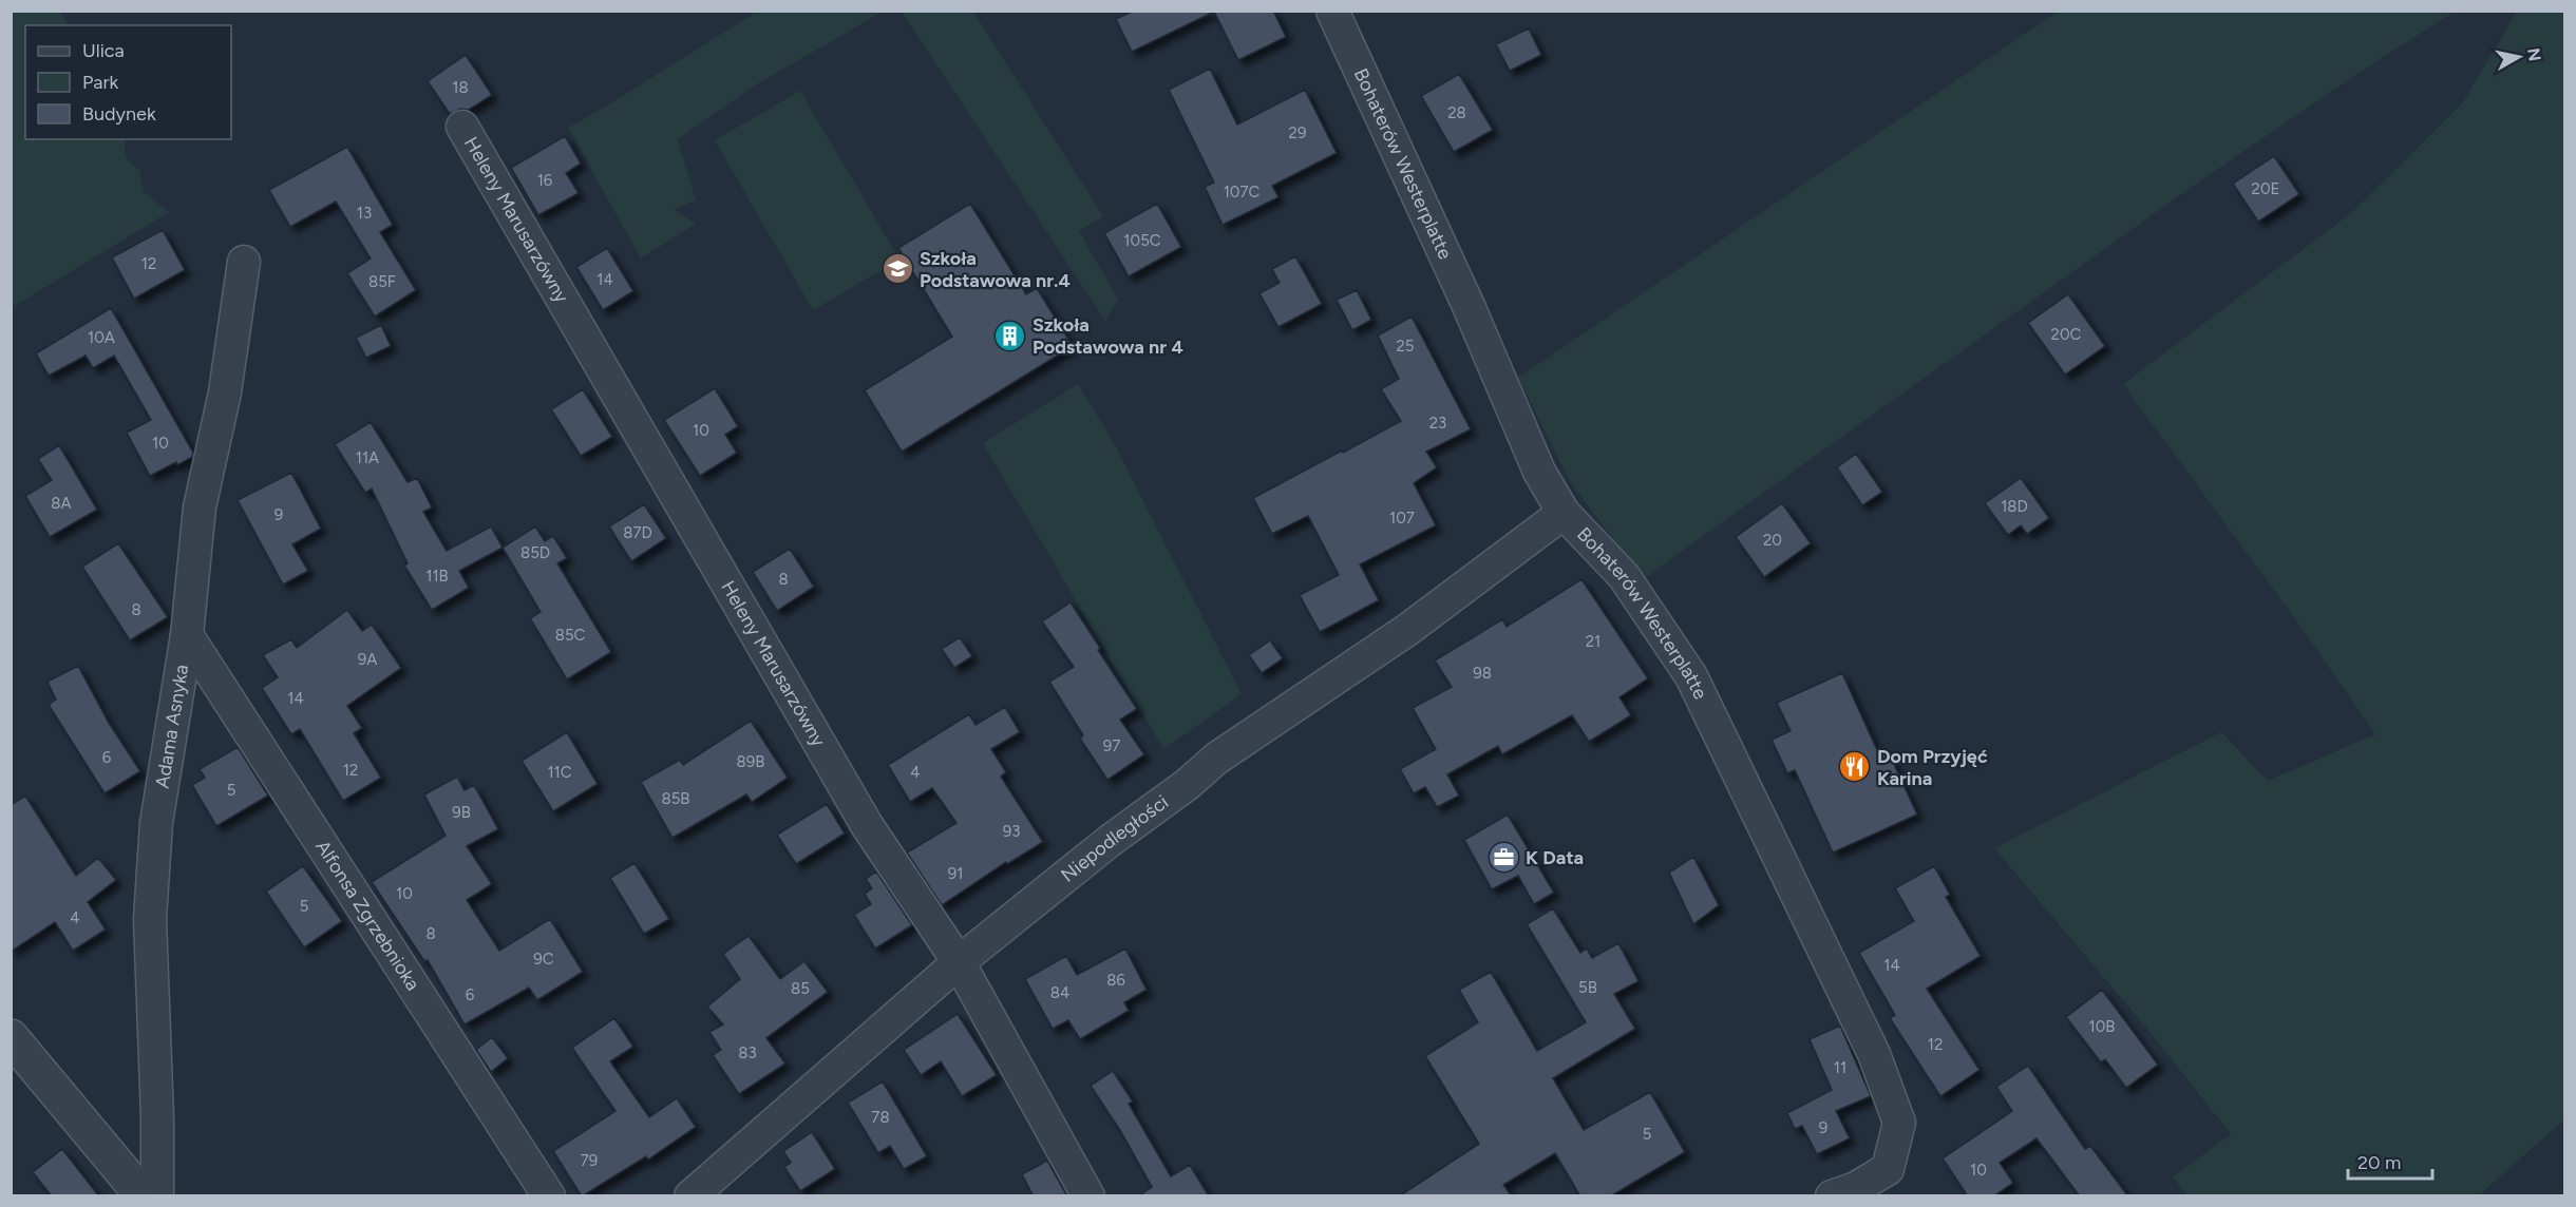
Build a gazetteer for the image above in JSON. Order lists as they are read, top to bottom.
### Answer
{
  "streets": {
    "street": [
      "Bohaterów Westerplatte",
      "Heleny Marusarzówny",
      "Adama Asnyka",
      "Niepodległości",
      "Alfonsa Zgrzebnioka"
    ]
  },
  "crossings": [
    ["Bohaterów Westerplatte", "Niepodległości"],
    ["Heleny Marusarzówny", "Niepodległości"],
    ["Adama Asnyka", "Alfonsa Zgrzebnioka"]
  ],
  "places": {
    "school or university": ["Szkoła Podstawowa nr.4"],
    "building": ["Szkoła Podstawowa nr 4"],
    "restaurant": ["Dom Przyjęć Karina"],
    "office": ["K Data"]
  },
  "house_numbers": [
    "18",
    "28",
    "29",
    "16",
    "20E",
    "107C",
    "13",
    "105C",
    "12",
    "14",
    "85F",
    "20C",
    "10A",
    "25",
    "23",
    "10",
    "10",
    "11A",
    "8A",
    "18D",
    "9",
    "107",
    "87D",
    "20",
    "85D",
    "11B",
    "8",
    "8",
    "85C",
    "21",
    "9A",
    "98",
    "14",
    "97",
    "6",
    "89B",
    "12",
    "11C",
    "4",
    "5",
    "85B",
    "9B",
    "93",
    "91",
    "10",
    "5",
    "4",
    "8",
    "9C",
    "14",
    "86",
    "5B",
    "85",
    "84",
    "6",
    "10B",
    "12",
    "83",
    "11",
    "78",
    "9",
    "5",
    "79",
    "10"
  ],
  "legend": ["Ulica", "Park", "Budynek"],
  "scale_bar": "20 m",
  "north": "right"
}
